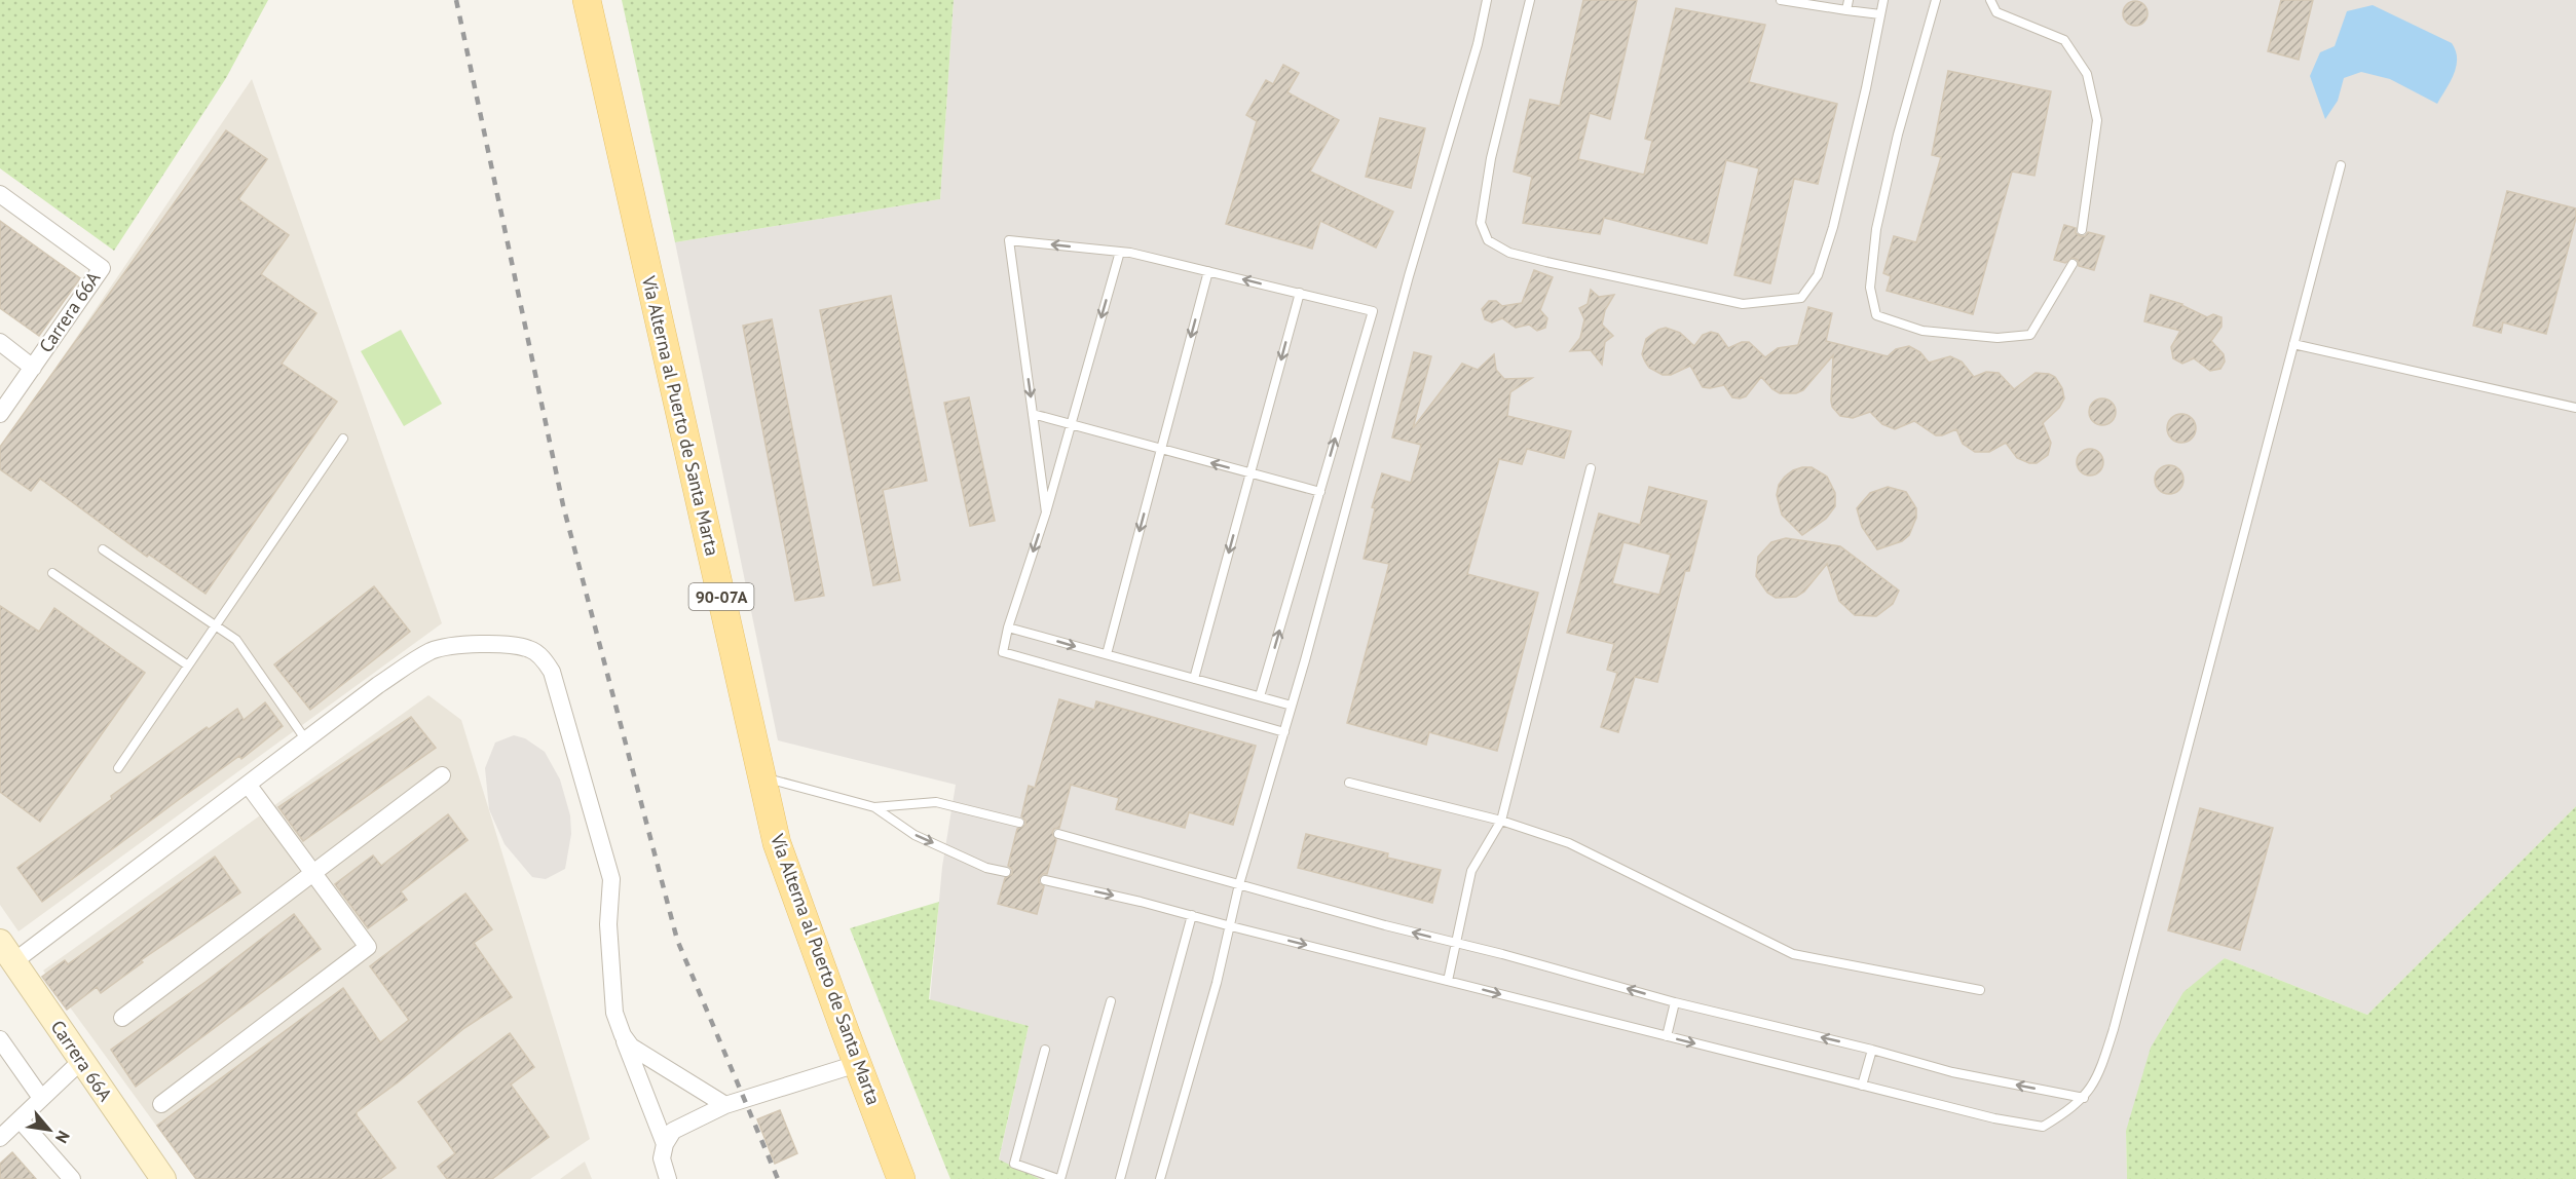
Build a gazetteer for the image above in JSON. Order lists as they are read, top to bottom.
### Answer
{
  "streets": {
    "main road": ["Vía Alterna al Puerto de Santa Marta", "90-07A"],
    "street": ["Carrera 66A"]
  },
  "north": "bottom right"
}
